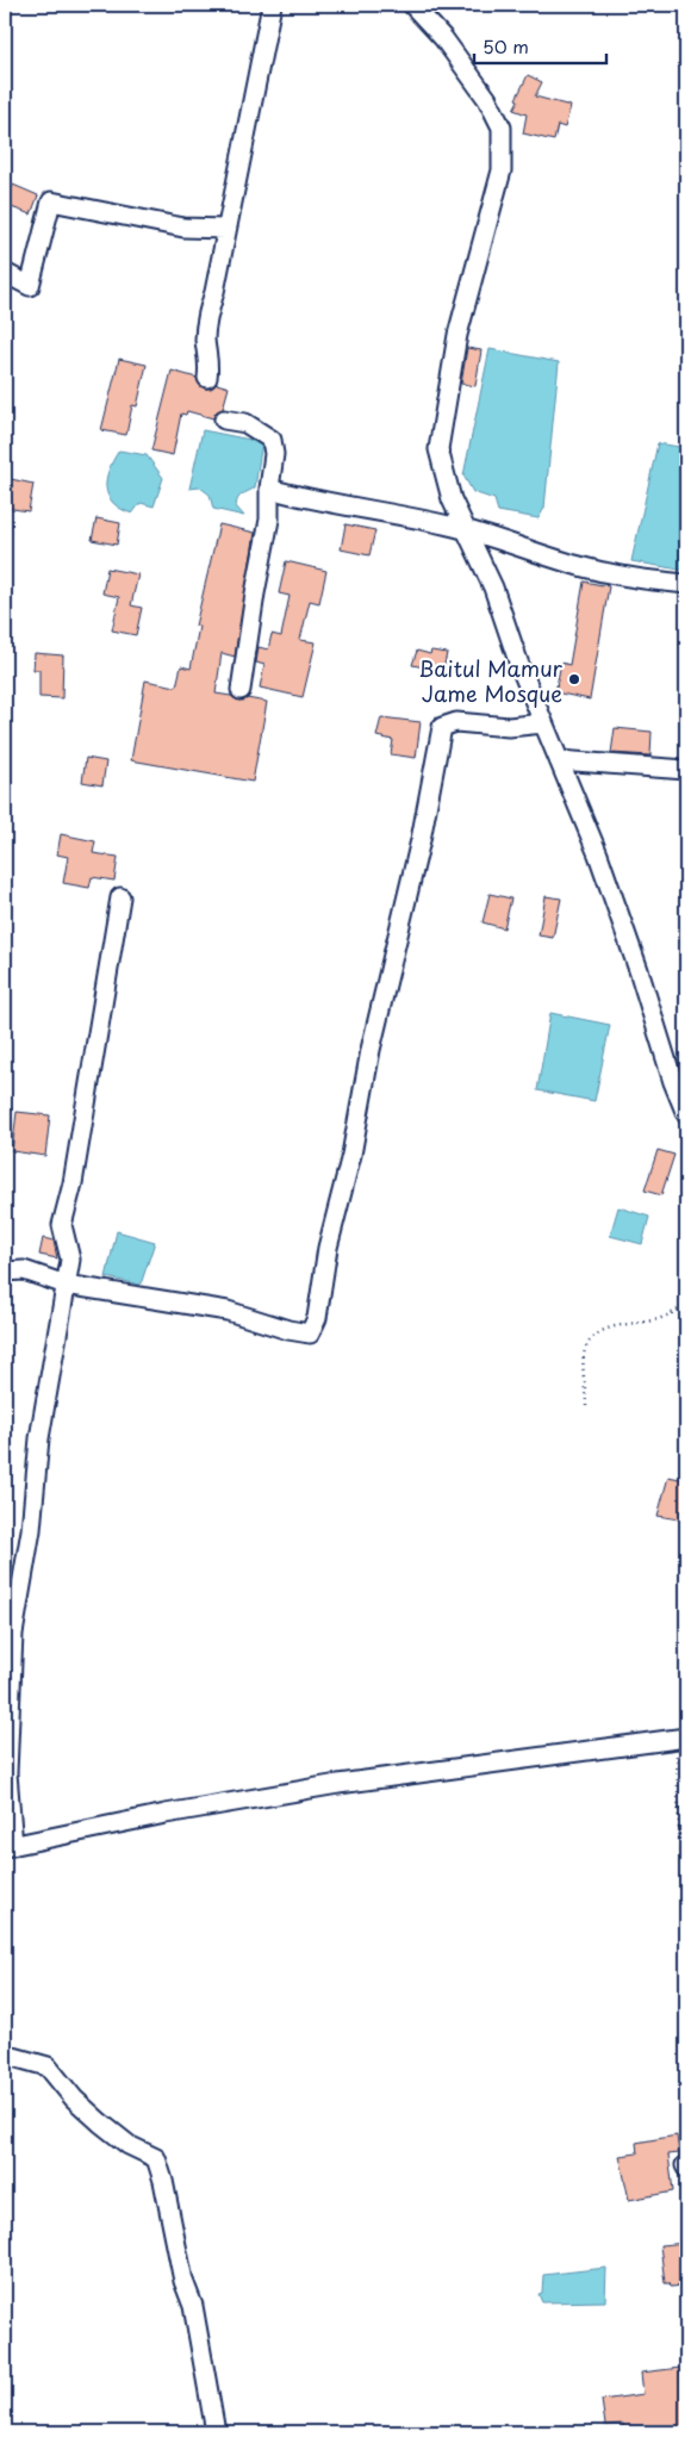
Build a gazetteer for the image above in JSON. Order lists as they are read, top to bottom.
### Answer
{
  "places": ["Baitul Mamur Jame Mosque"],
  "scale_bar": "50 m"
}
